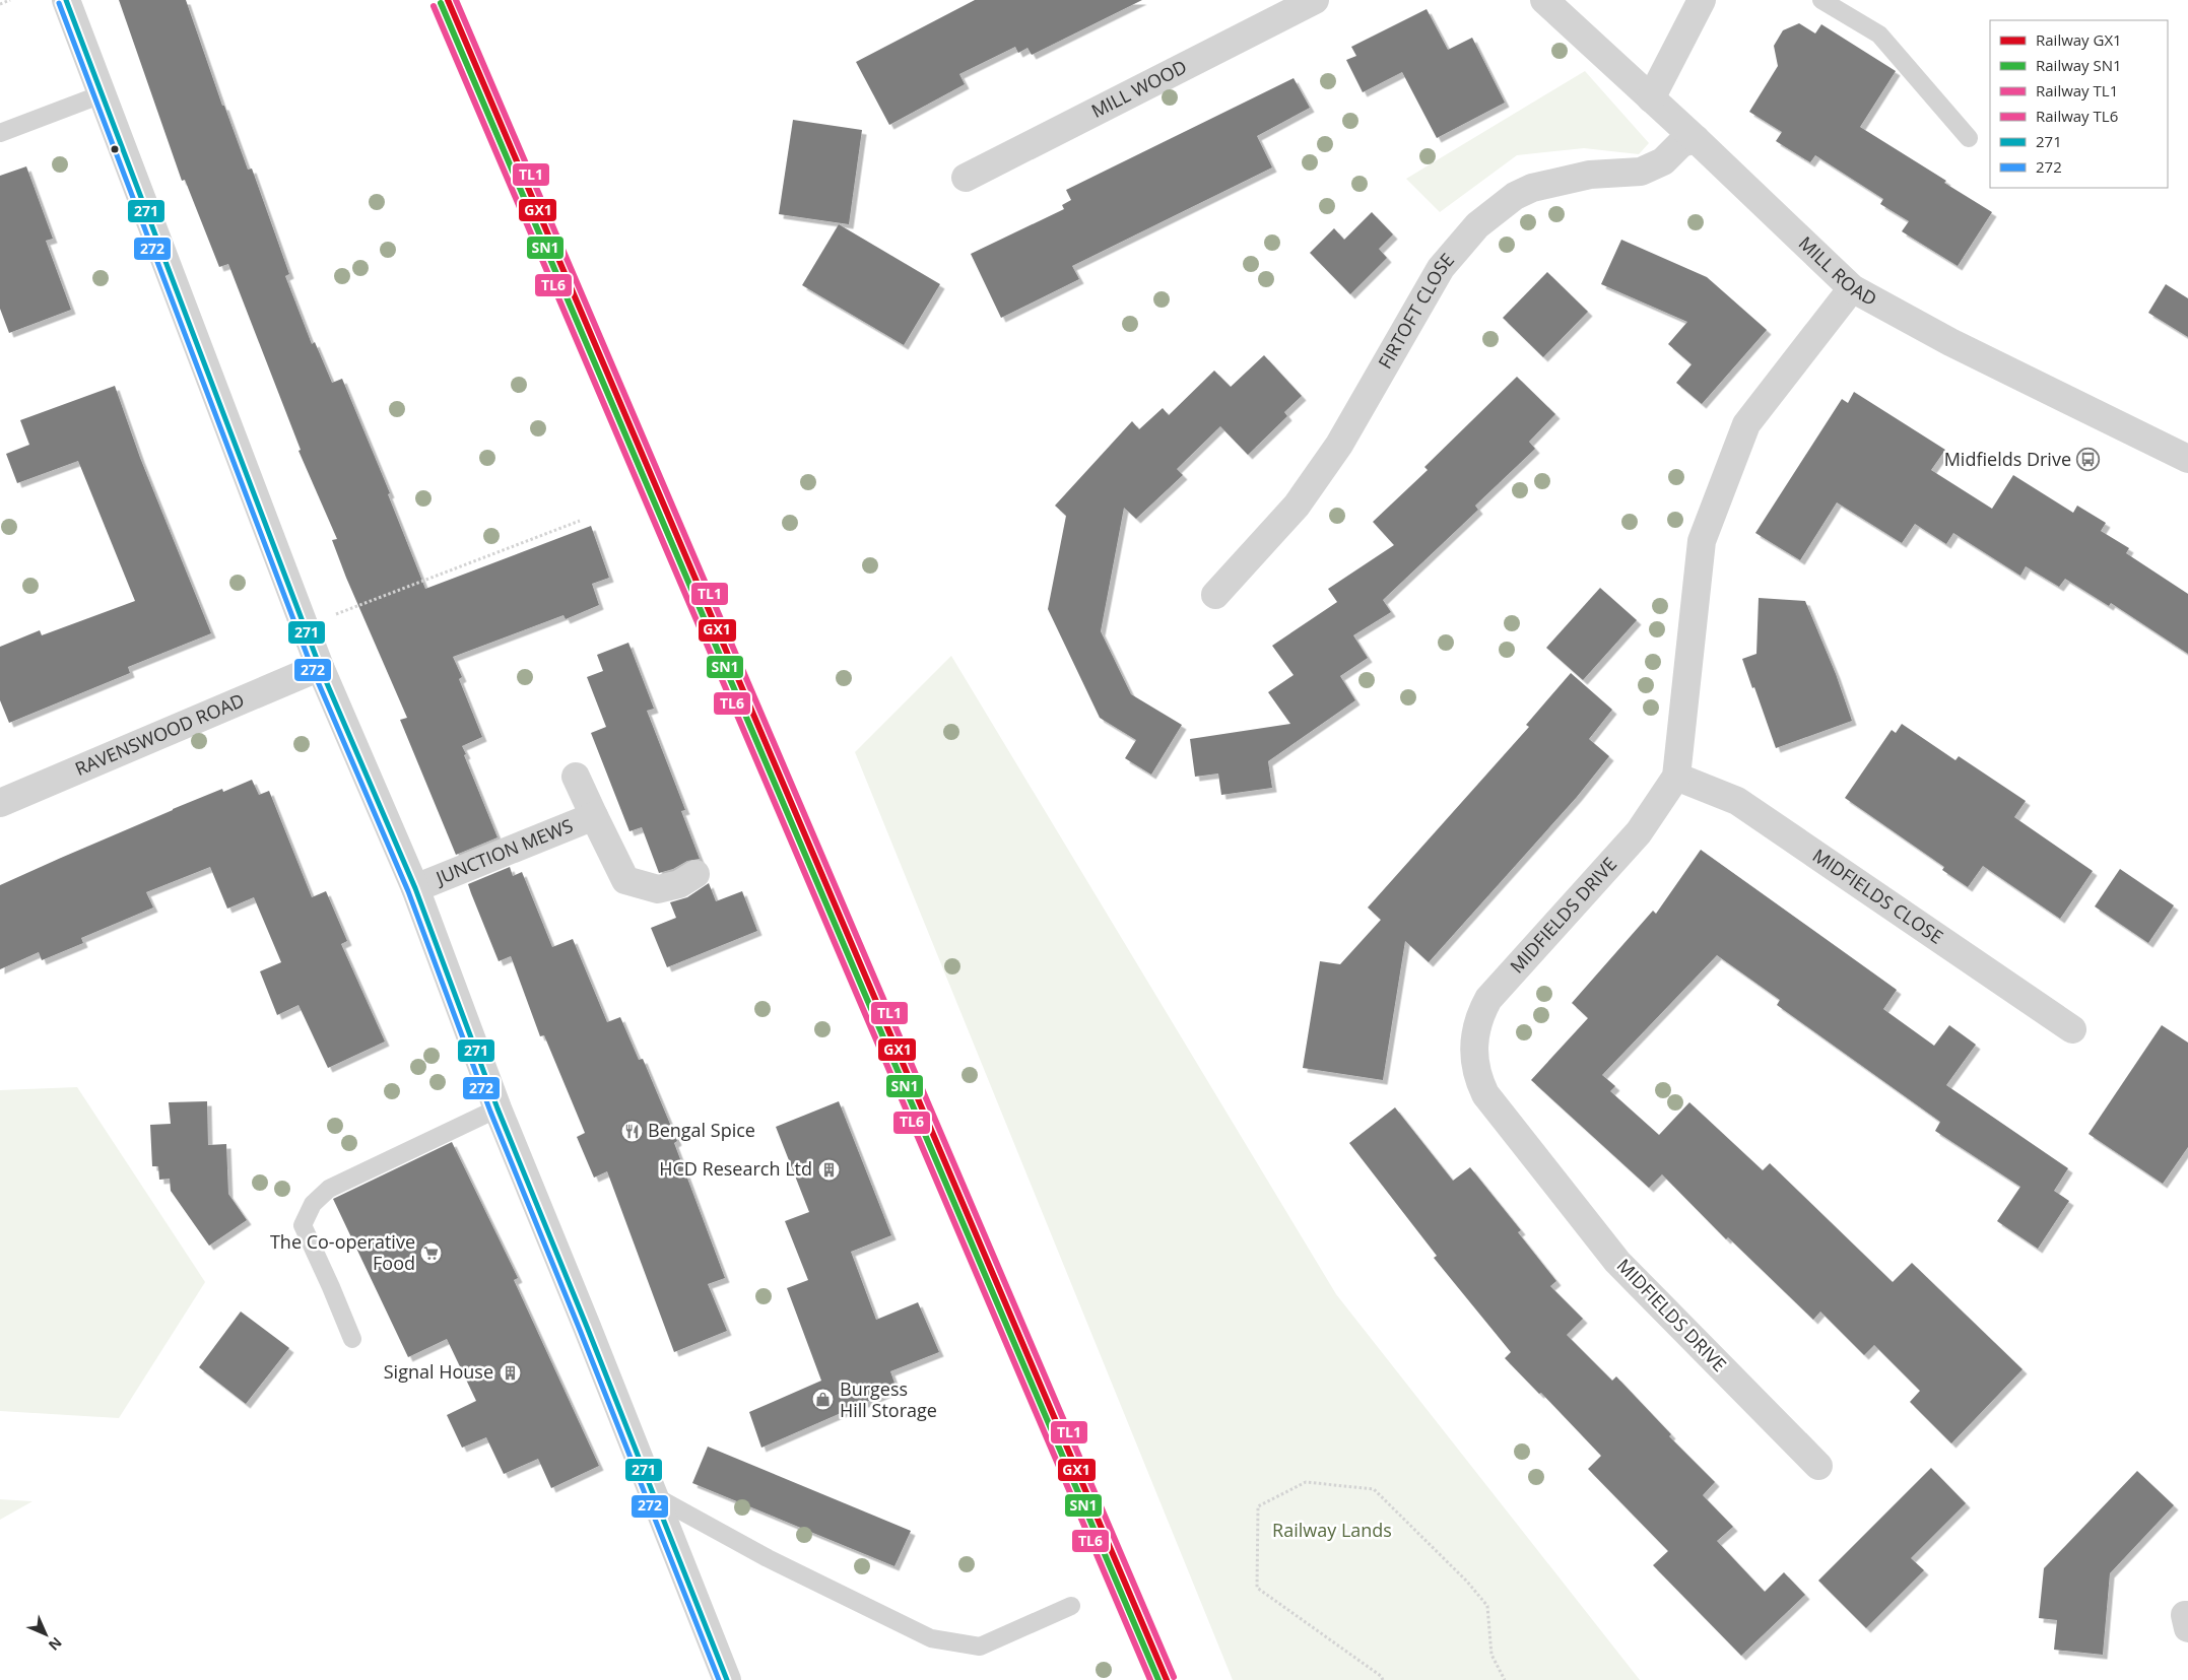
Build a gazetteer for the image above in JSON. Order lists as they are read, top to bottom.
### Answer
{
  "streets": {
    "street": [
      "MILL WOOD",
      "MILL ROAD",
      "FIRTOFT CLOSE",
      "RAVENSWOOD ROAD",
      "JUNCTION MEWS",
      "MIDFIELDS CLOSE",
      "MIDFIELDS DRIVE"
    ]
  },
  "crossings": [
    ["MILL ROAD", "FIRTOFT CLOSE"],
    ["MILL ROAD", "MIDFIELDS DRIVE"],
    ["MIDFIELDS CLOSE", "MIDFIELDS DRIVE"]
  ],
  "parks": ["Railway Lands"],
  "places": {
    "bus stop": ["Midfields Drive"],
    "restaurant": ["Bengal Spice"],
    "building": ["HCD Research Ltd", "Signal House"],
    "supermarket": ["The Co-operative Food"],
    "shop": ["Burgess Hill Storage"]
  },
  "lines": [
    "rail line GX1",
    "rail line TL1",
    "transit line 271",
    "rail line SN1",
    "transit line 272",
    "rail line TL6"
  ],
  "legend": [
    "Railway GX1",
    "Railway SN1",
    "Railway TL1",
    "Railway TL6",
    "271",
    "272"
  ],
  "north": "bottom right"
}
